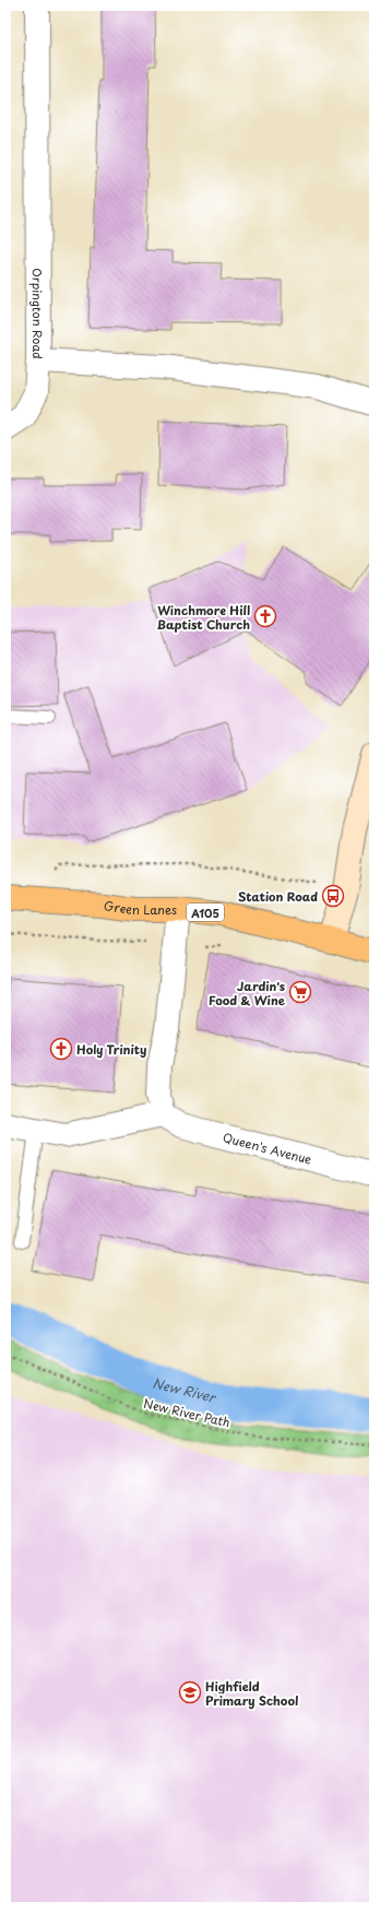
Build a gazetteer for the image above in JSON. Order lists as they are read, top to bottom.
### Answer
{
  "streets": {
    "main road": ["Green Lanes", "A105"],
    "street": ["Orpington Road", "Queen's Avenue"],
    "path": ["New River Path"]
  },
  "water": ["New River"],
  "places": {
    "church": ["Winchmore Hill Baptist Church", "Holy Trinity"],
    "bus stop": ["Station Road"],
    "supermarket": ["Jardin's Food & Wine"],
    "school or university": ["Highfield Primary School"]
  }
}
